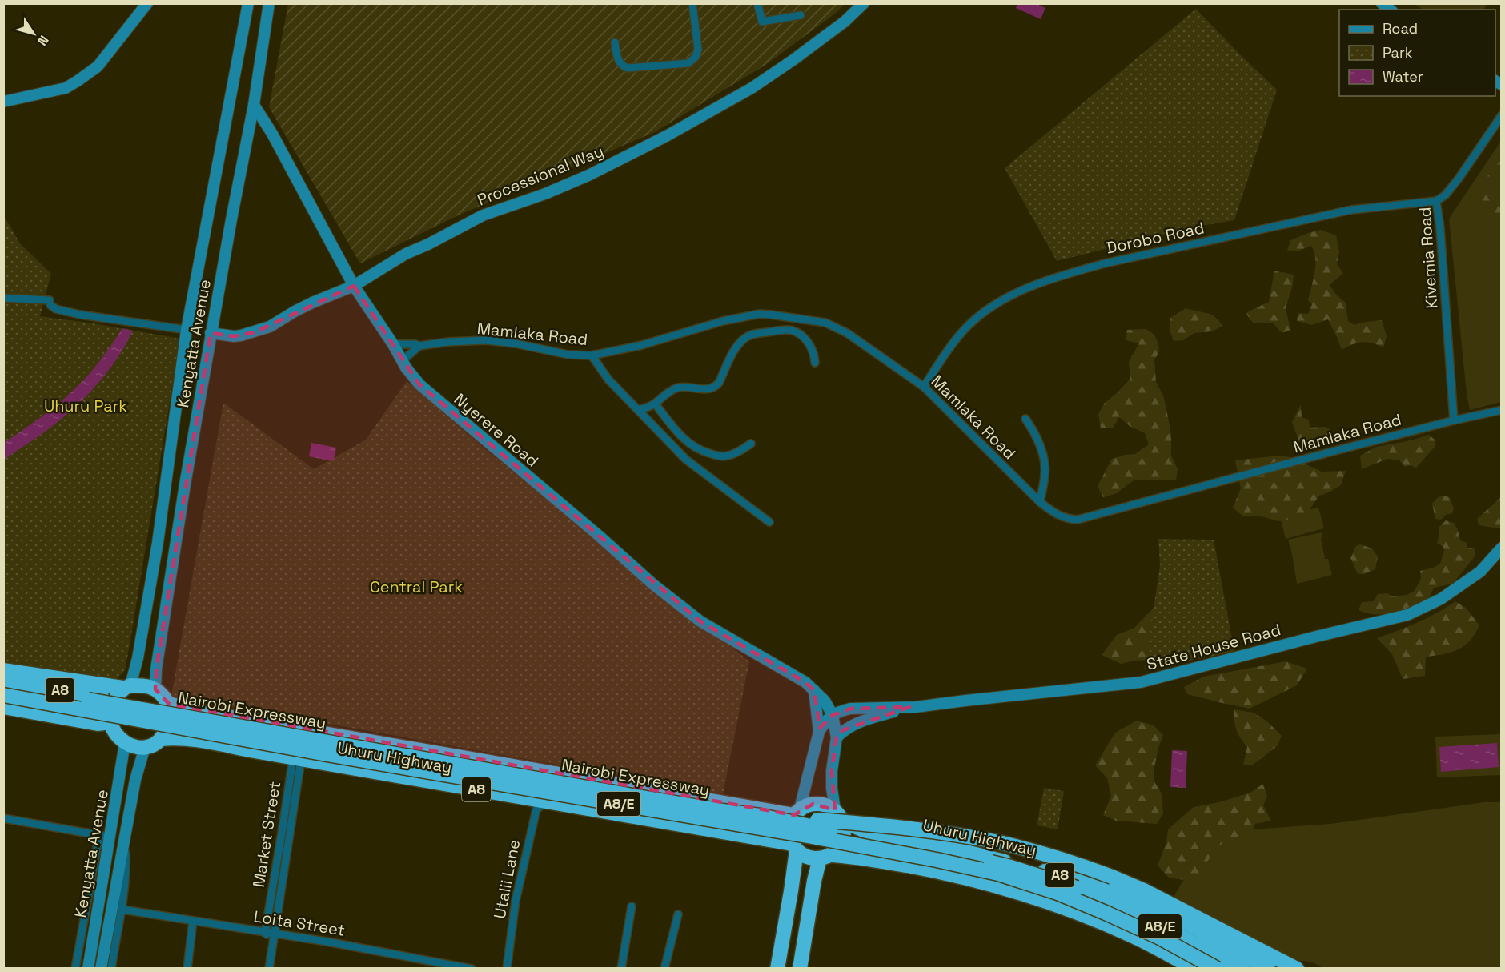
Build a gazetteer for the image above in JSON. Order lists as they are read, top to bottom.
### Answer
{
  "streets": {
    "highway": [
      "A8",
      "Nairobi Expressway",
      "Uhuru Highway",
      "A8/E"
    ],
    "street": [
      "Processional Way",
      "Dorobo Road",
      "Kivemia Road",
      "Mamlaka Road",
      "Kenyatta Avenue",
      "Nyerere Road",
      "State House Road",
      "Market Street",
      "Utalii Lane",
      "Loita Street"
    ]
  },
  "crossings": [
    ["Processional Way", "Kenyatta Avenue"],
    ["Processional Way", "Nyerere Road"],
    ["Dorobo Road", "Kivemia Road"],
    ["Dorobo Road", "Mamlaka Road"],
    ["Kivemia Road", "Mamlaka Road"],
    ["Mamlaka Road", "Nyerere Road"],
    ["Kenyatta Avenue", "Nyerere Road"],
    ["Kenyatta Avenue", "A8"],
    ["Kenyatta Avenue", "Uhuru Highway"],
    ["Kenyatta Avenue", "Loita Street"],
    ["Nyerere Road", "State House Road"],
    ["A8", "Nairobi Expressway"],
    ["A8", "Uhuru Highway"],
    ["Uhuru Highway", "Market Street"],
    ["Uhuru Highway", "Utalii Lane"],
    ["Market Street", "Loita Street"]
  ],
  "parks": ["Uhuru Park", "Central Park"],
  "legend": ["Road", "Park", "Water"],
  "north": "bottom right"
}
